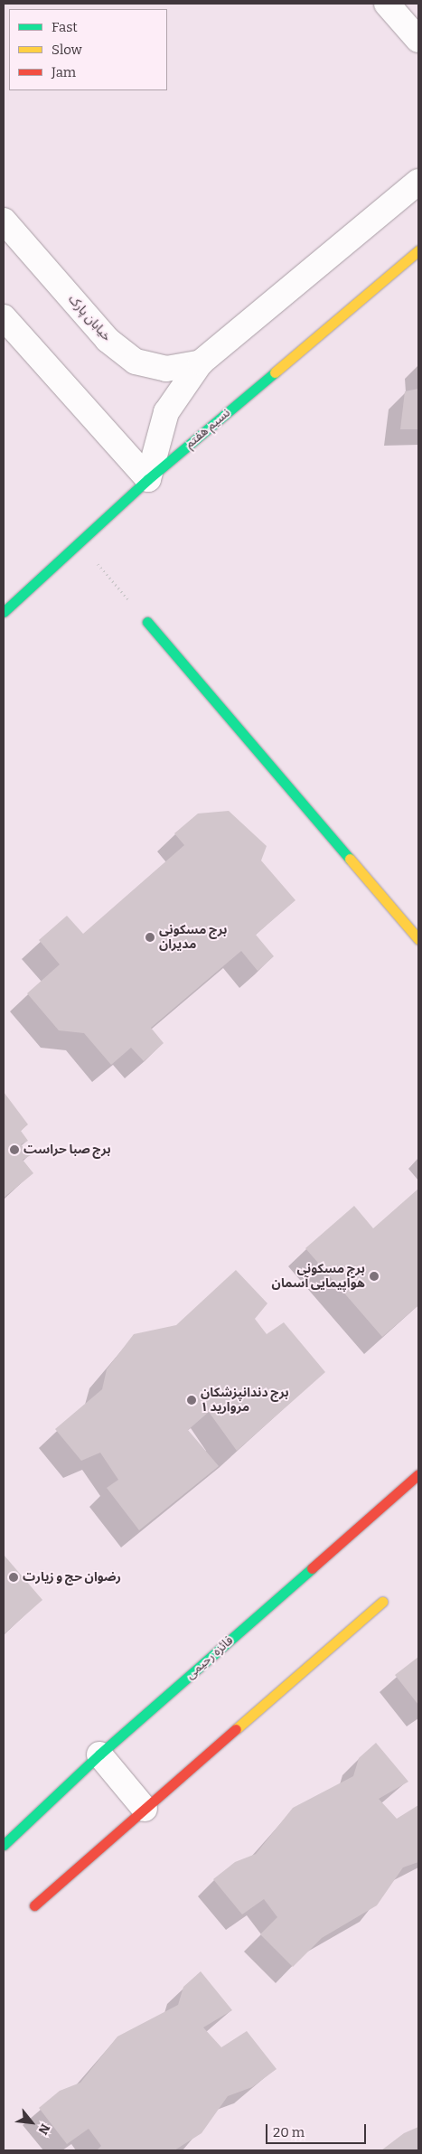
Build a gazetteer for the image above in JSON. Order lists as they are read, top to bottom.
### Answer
{
  "streets": {
    "street": ["خیابان پارک", "نسیم هفتم", "فائزه رحیمی"]
  },
  "places": [
    "برج مسکونی مدیران",
    "برج صبا حراست",
    "برج مسکونی هواپیمایی آسمان",
    "برج دندانپزشکان مروارید ۱",
    "رضوان حج و زیارت"
  ],
  "legend": ["Fast", "Slow", "Jam"],
  "scale_bar": "20 m",
  "north": "bottom right"
}
